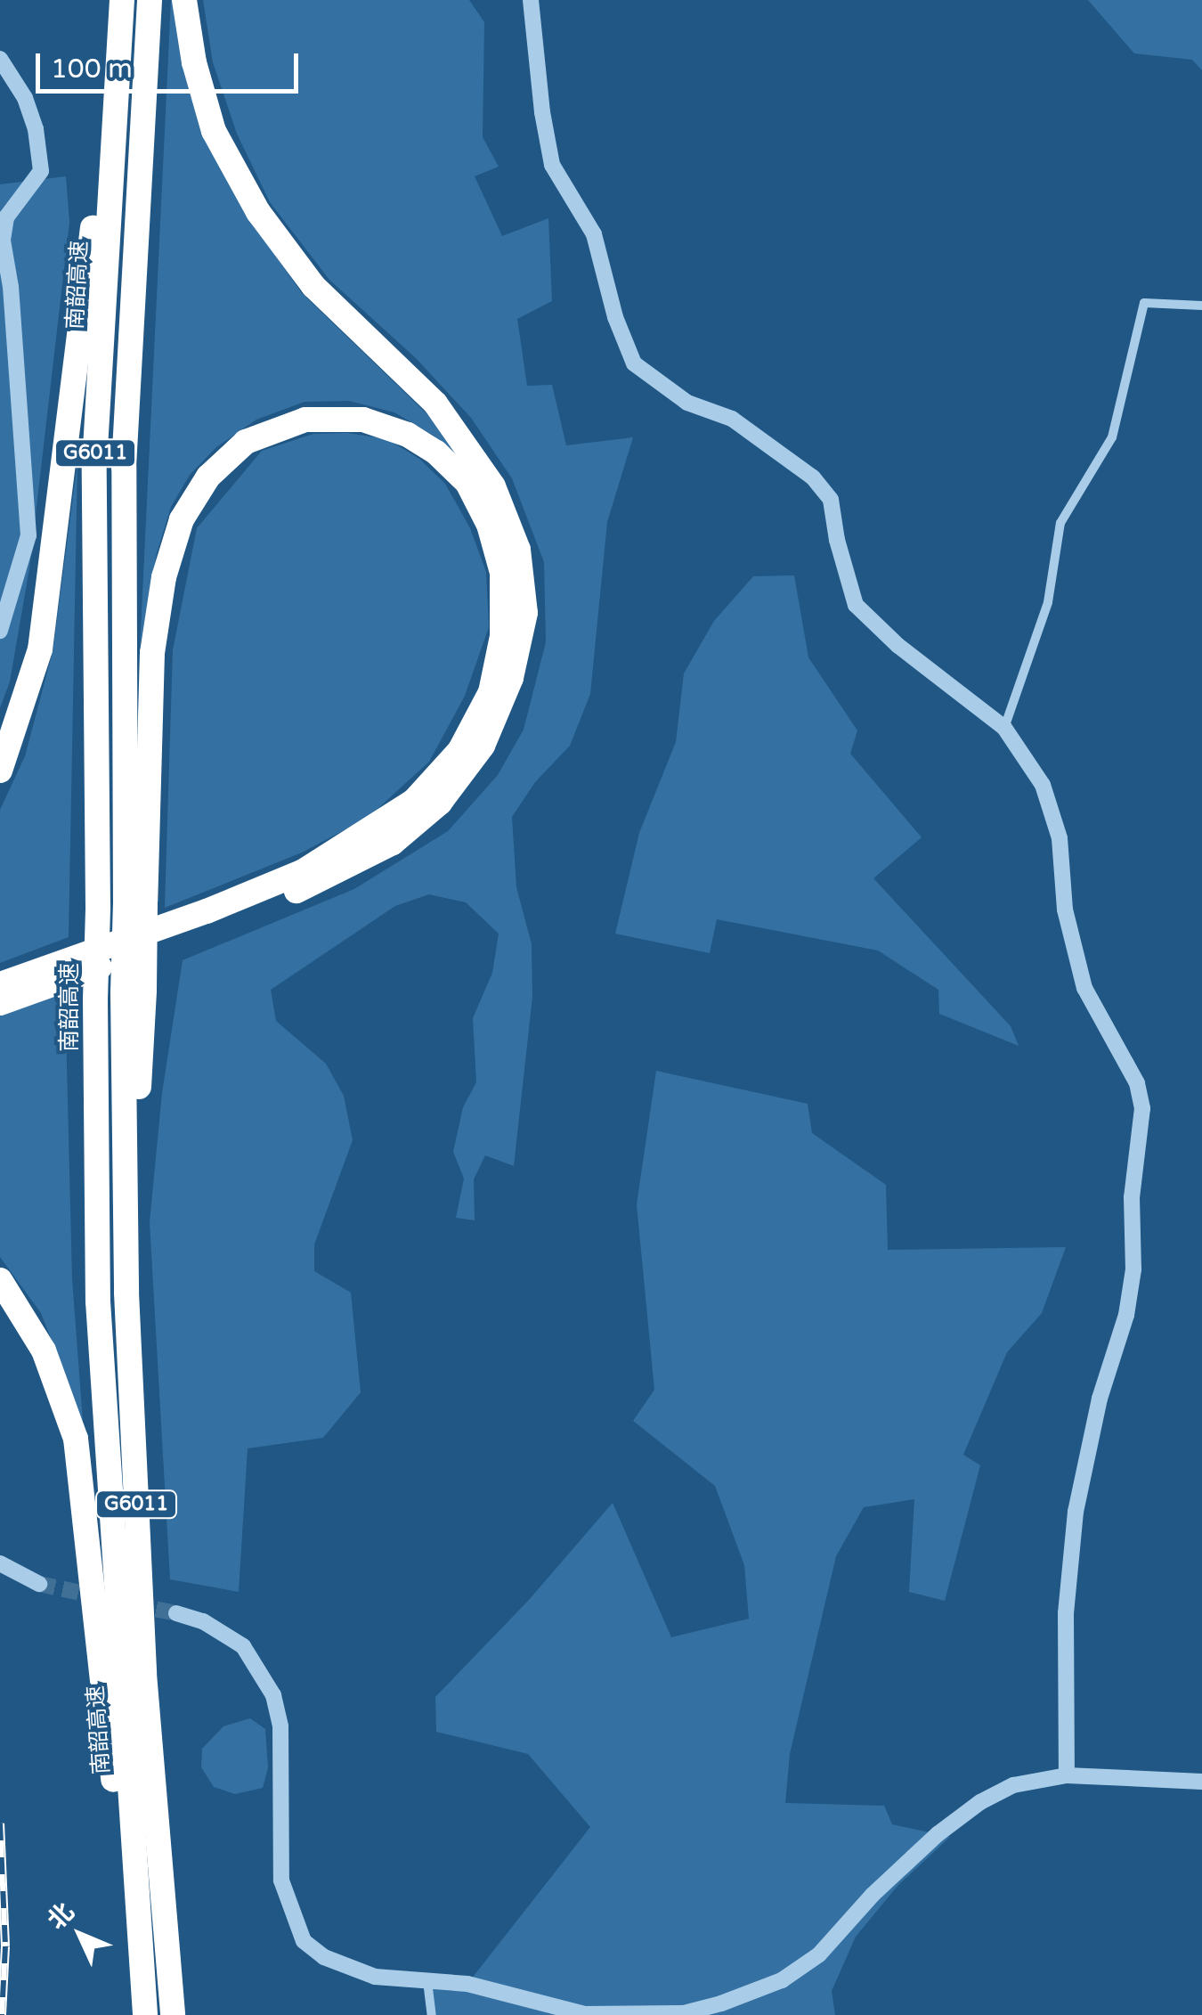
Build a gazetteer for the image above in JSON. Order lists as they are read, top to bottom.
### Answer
{
  "streets": {
    "highway": ["南韶高速", "G6011"]
  },
  "scale_bar": "100 m",
  "north": "top left"
}
